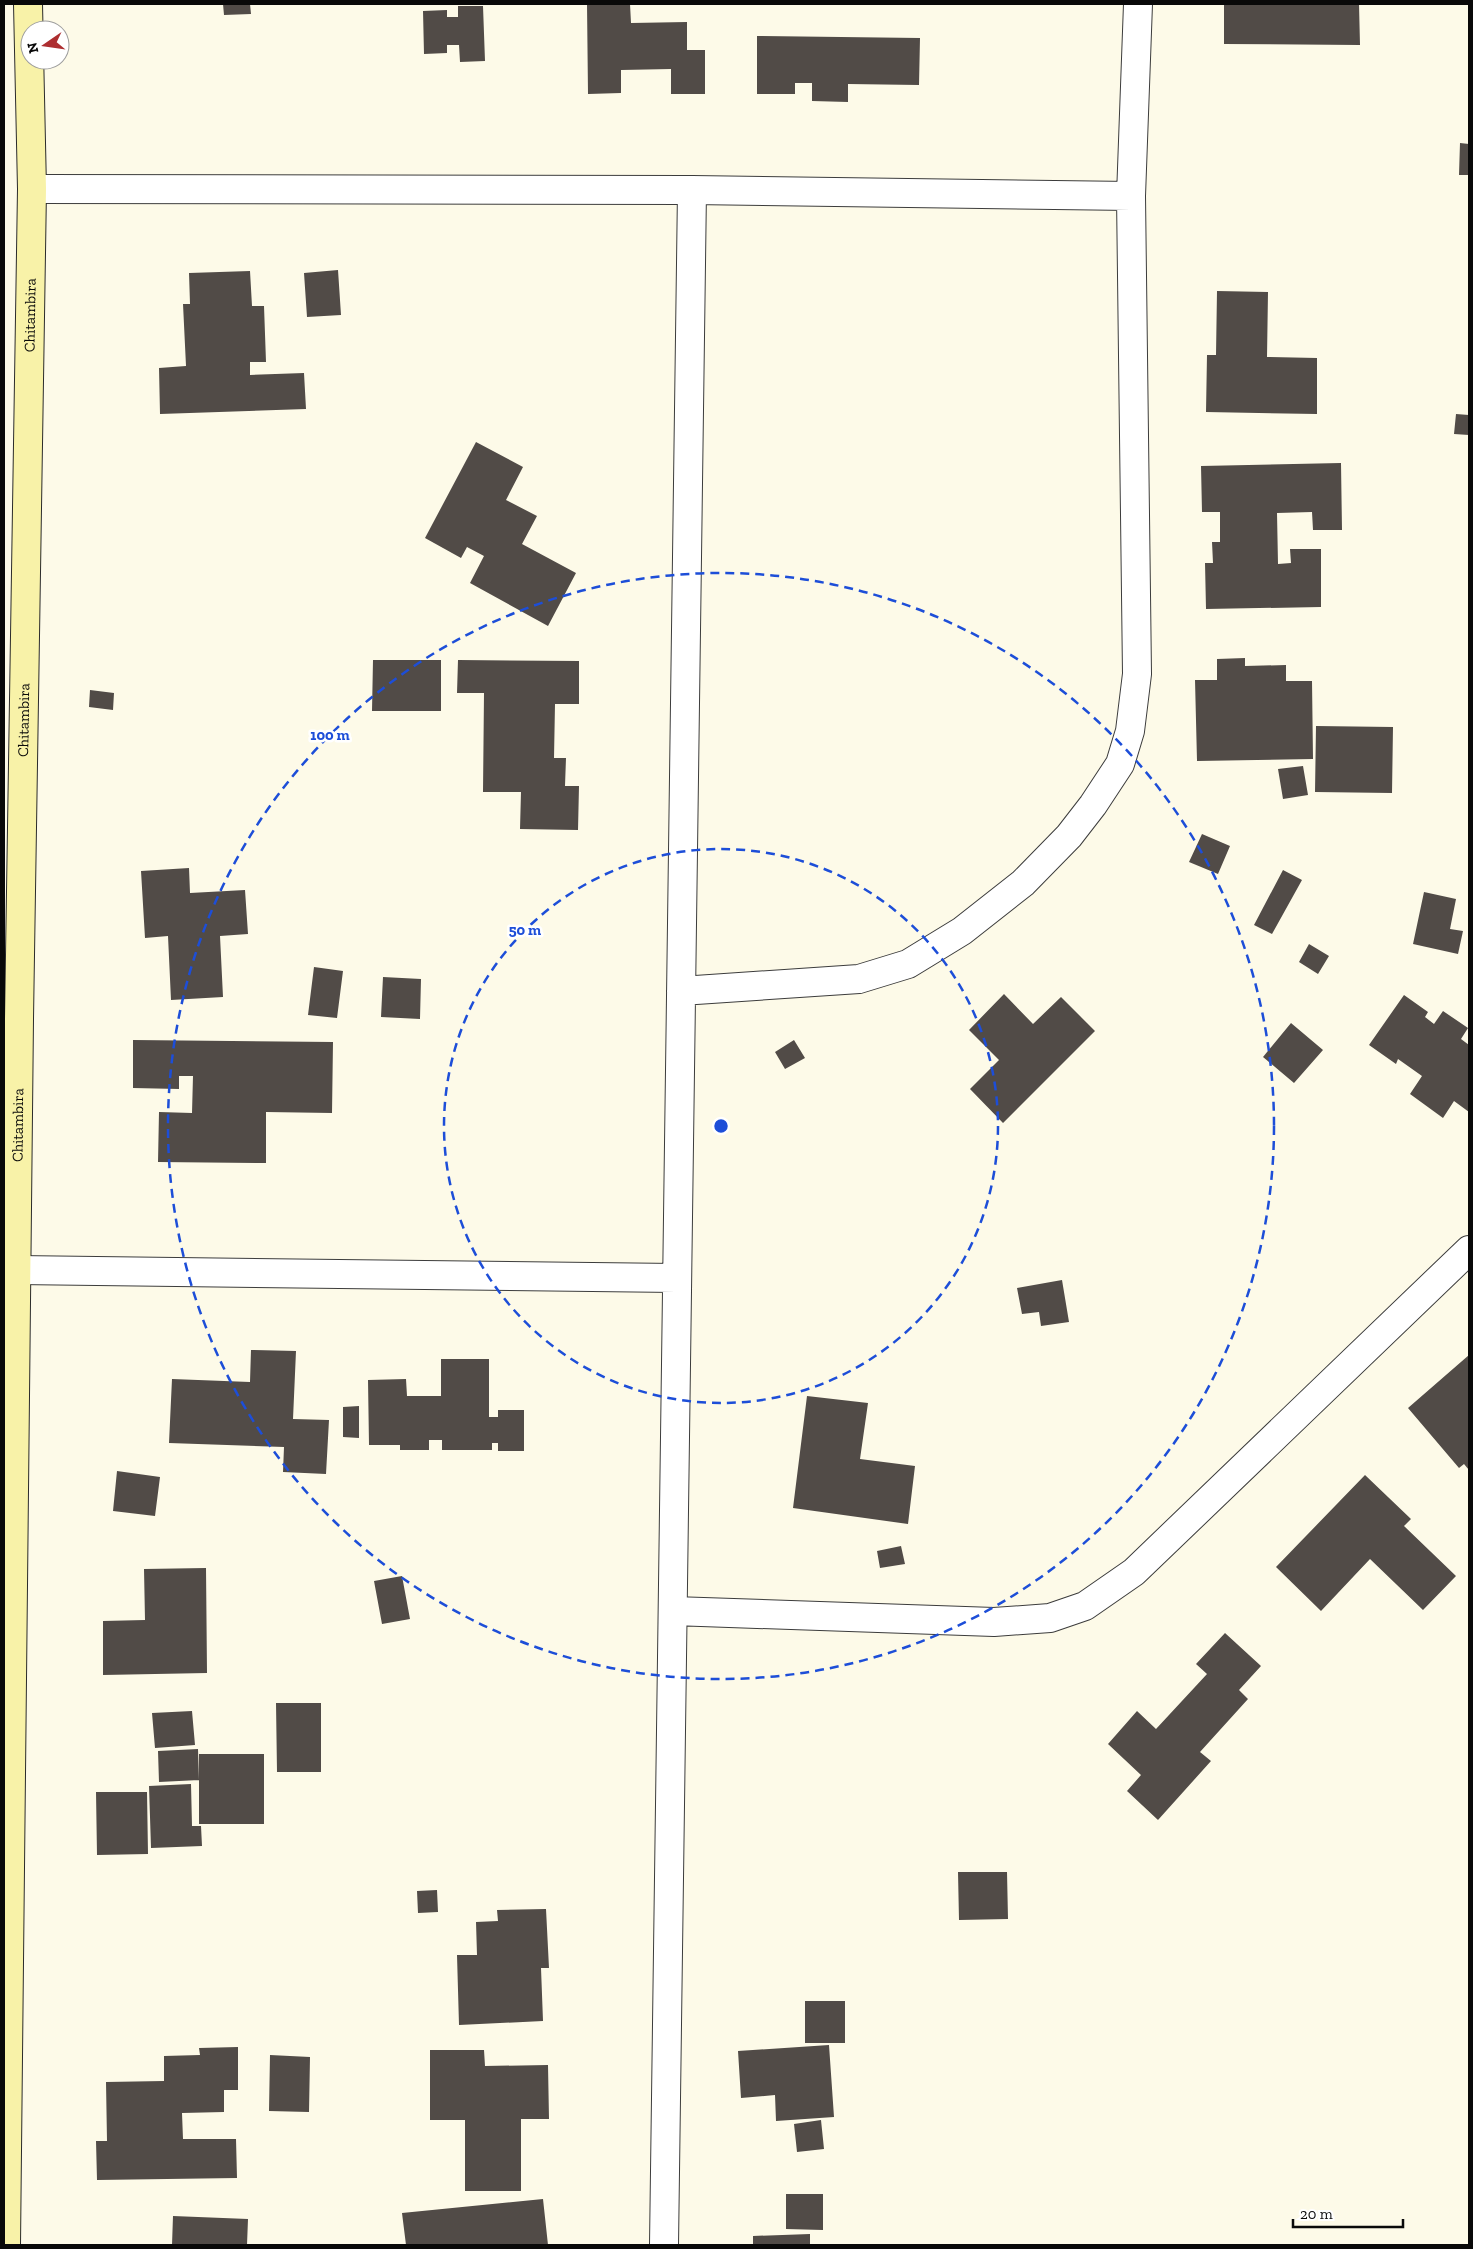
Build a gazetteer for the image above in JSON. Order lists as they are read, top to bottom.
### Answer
{
  "streets": {
    "street": ["Chitambira"]
  },
  "scale_bar": "20 m",
  "north": "left",
  "rings": ["100 m", "50 m"]
}
